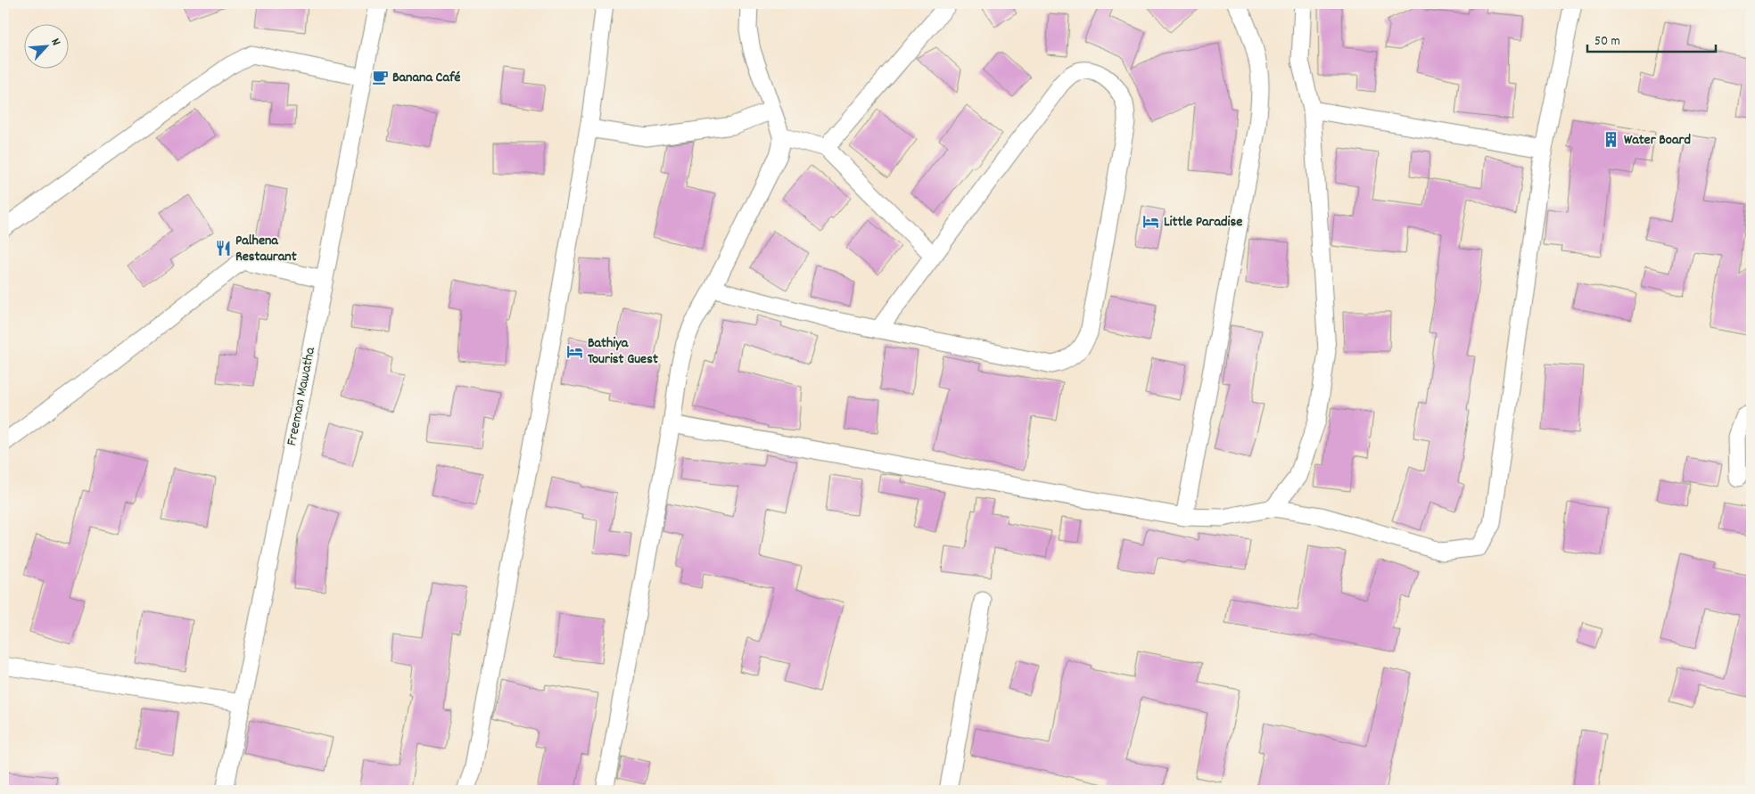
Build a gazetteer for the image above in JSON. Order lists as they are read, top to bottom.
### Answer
{
  "streets": {
    "street": ["Freeman Mawatha"]
  },
  "places": {
    "cafe": ["Banana Café"],
    "building": ["Water Board"],
    "hotel": ["Little Paradise", "Bathiya Tourist Guest"],
    "restaurant": ["Palhena Restaurant"]
  },
  "scale_bar": "50 m",
  "north": "top right"
}
